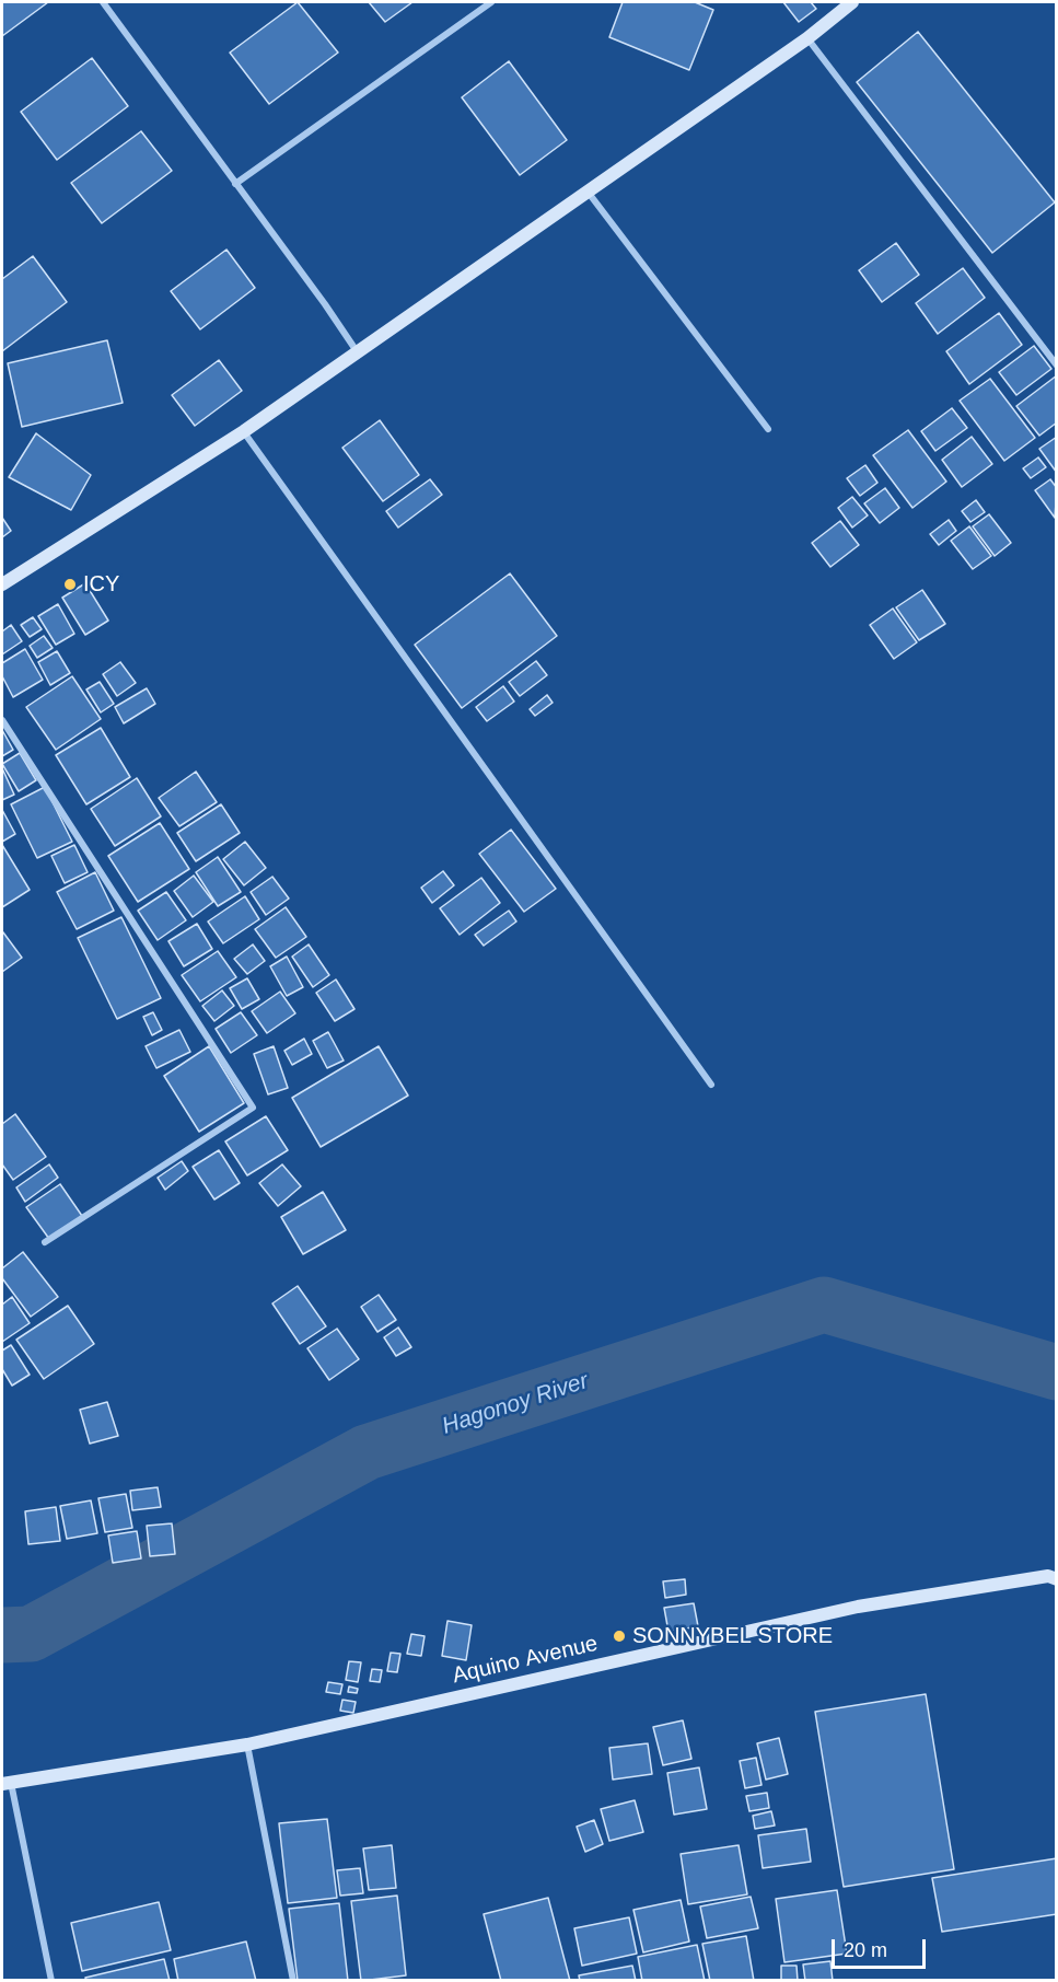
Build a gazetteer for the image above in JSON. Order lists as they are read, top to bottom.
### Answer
{
  "streets": {
    "main road": ["Aquino Avenue"]
  },
  "water": ["Hagonoy River"],
  "places": ["ICY", "SONNYBEL STORE"],
  "scale_bar": "20 m"
}
